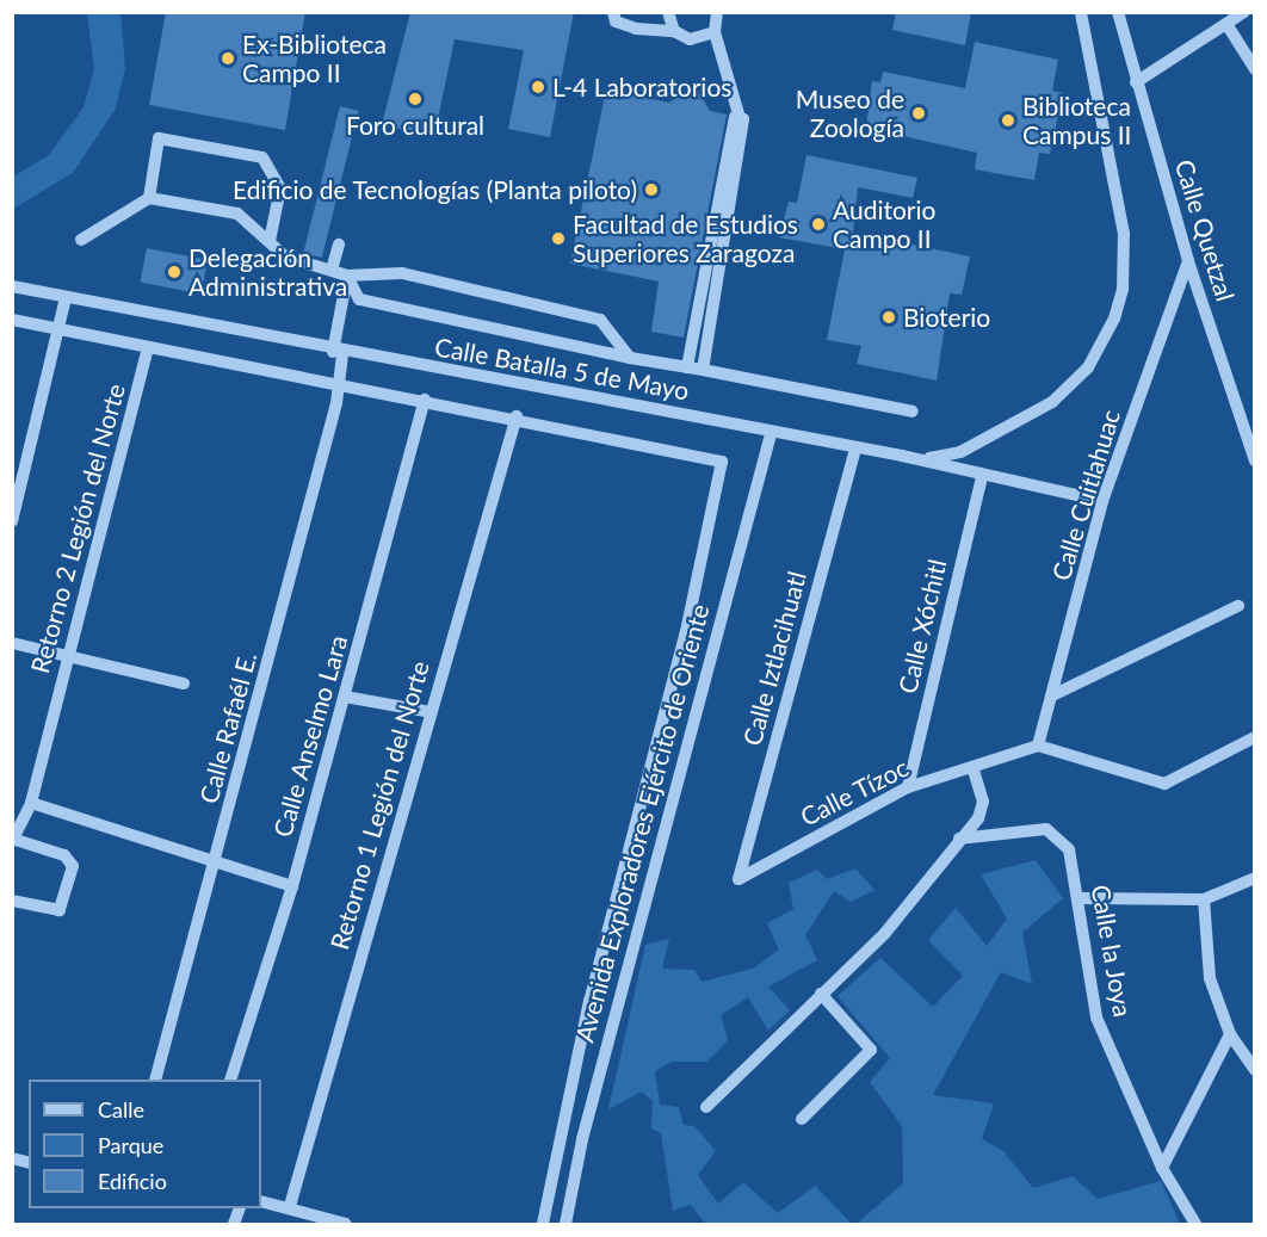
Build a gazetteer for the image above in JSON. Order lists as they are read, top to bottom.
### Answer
{
  "streets": {
    "street": [
      "Calle Quetzal",
      "Calle Batalla 5 de Mayo",
      "Calle Cuitlahuac",
      "Retorno 2 Legión del Norte",
      "Calle Xóchitl",
      "Calle Iztlacihuatl",
      "Calle Rafaél E.",
      "Calle Anselmo Lara",
      "Calle Tízoc",
      "Retorno 1 Legión del Norte",
      "Avenida Exploradores Ejército de Oriente",
      "Calle la Joya"
    ]
  },
  "crossings": [
    ["Calle Quetzal", "Calle Cuitlahuac"],
    ["Calle Batalla 5 de Mayo", "Calle Cuitlahuac"],
    ["Calle Batalla 5 de Mayo", "Calle Xóchitl"],
    ["Calle Batalla 5 de Mayo", "Calle Iztlacihuatl"],
    ["Calle Batalla 5 de Mayo", "Calle Rafaél E."],
    ["Calle Batalla 5 de Mayo", "Avenida Exploradores Ejército de Oriente"],
    ["Calle Cuitlahuac", "Calle Tízoc"],
    ["Calle Xóchitl", "Calle Tízoc"],
    ["Calle Iztlacihuatl", "Calle Tízoc"],
    ["Retorno 1 Legión del Norte", "Avenida Exploradores Ejército de Oriente"]
  ],
  "places": [
    "Ex-Biblioteca Campo II",
    "L-4 Laboratorios",
    "Foro cultural",
    "Museo de Zoología",
    "Biblioteca Campus II",
    "Edificio de Tecnologías (Planta piloto)",
    "Auditorio Campo II",
    "Facultad de Estudios Superiores Zaragoza",
    "Delegación Administrativa",
    "Bioterio"
  ],
  "legend": ["Calle", "Parque", "Edificio"]
}
